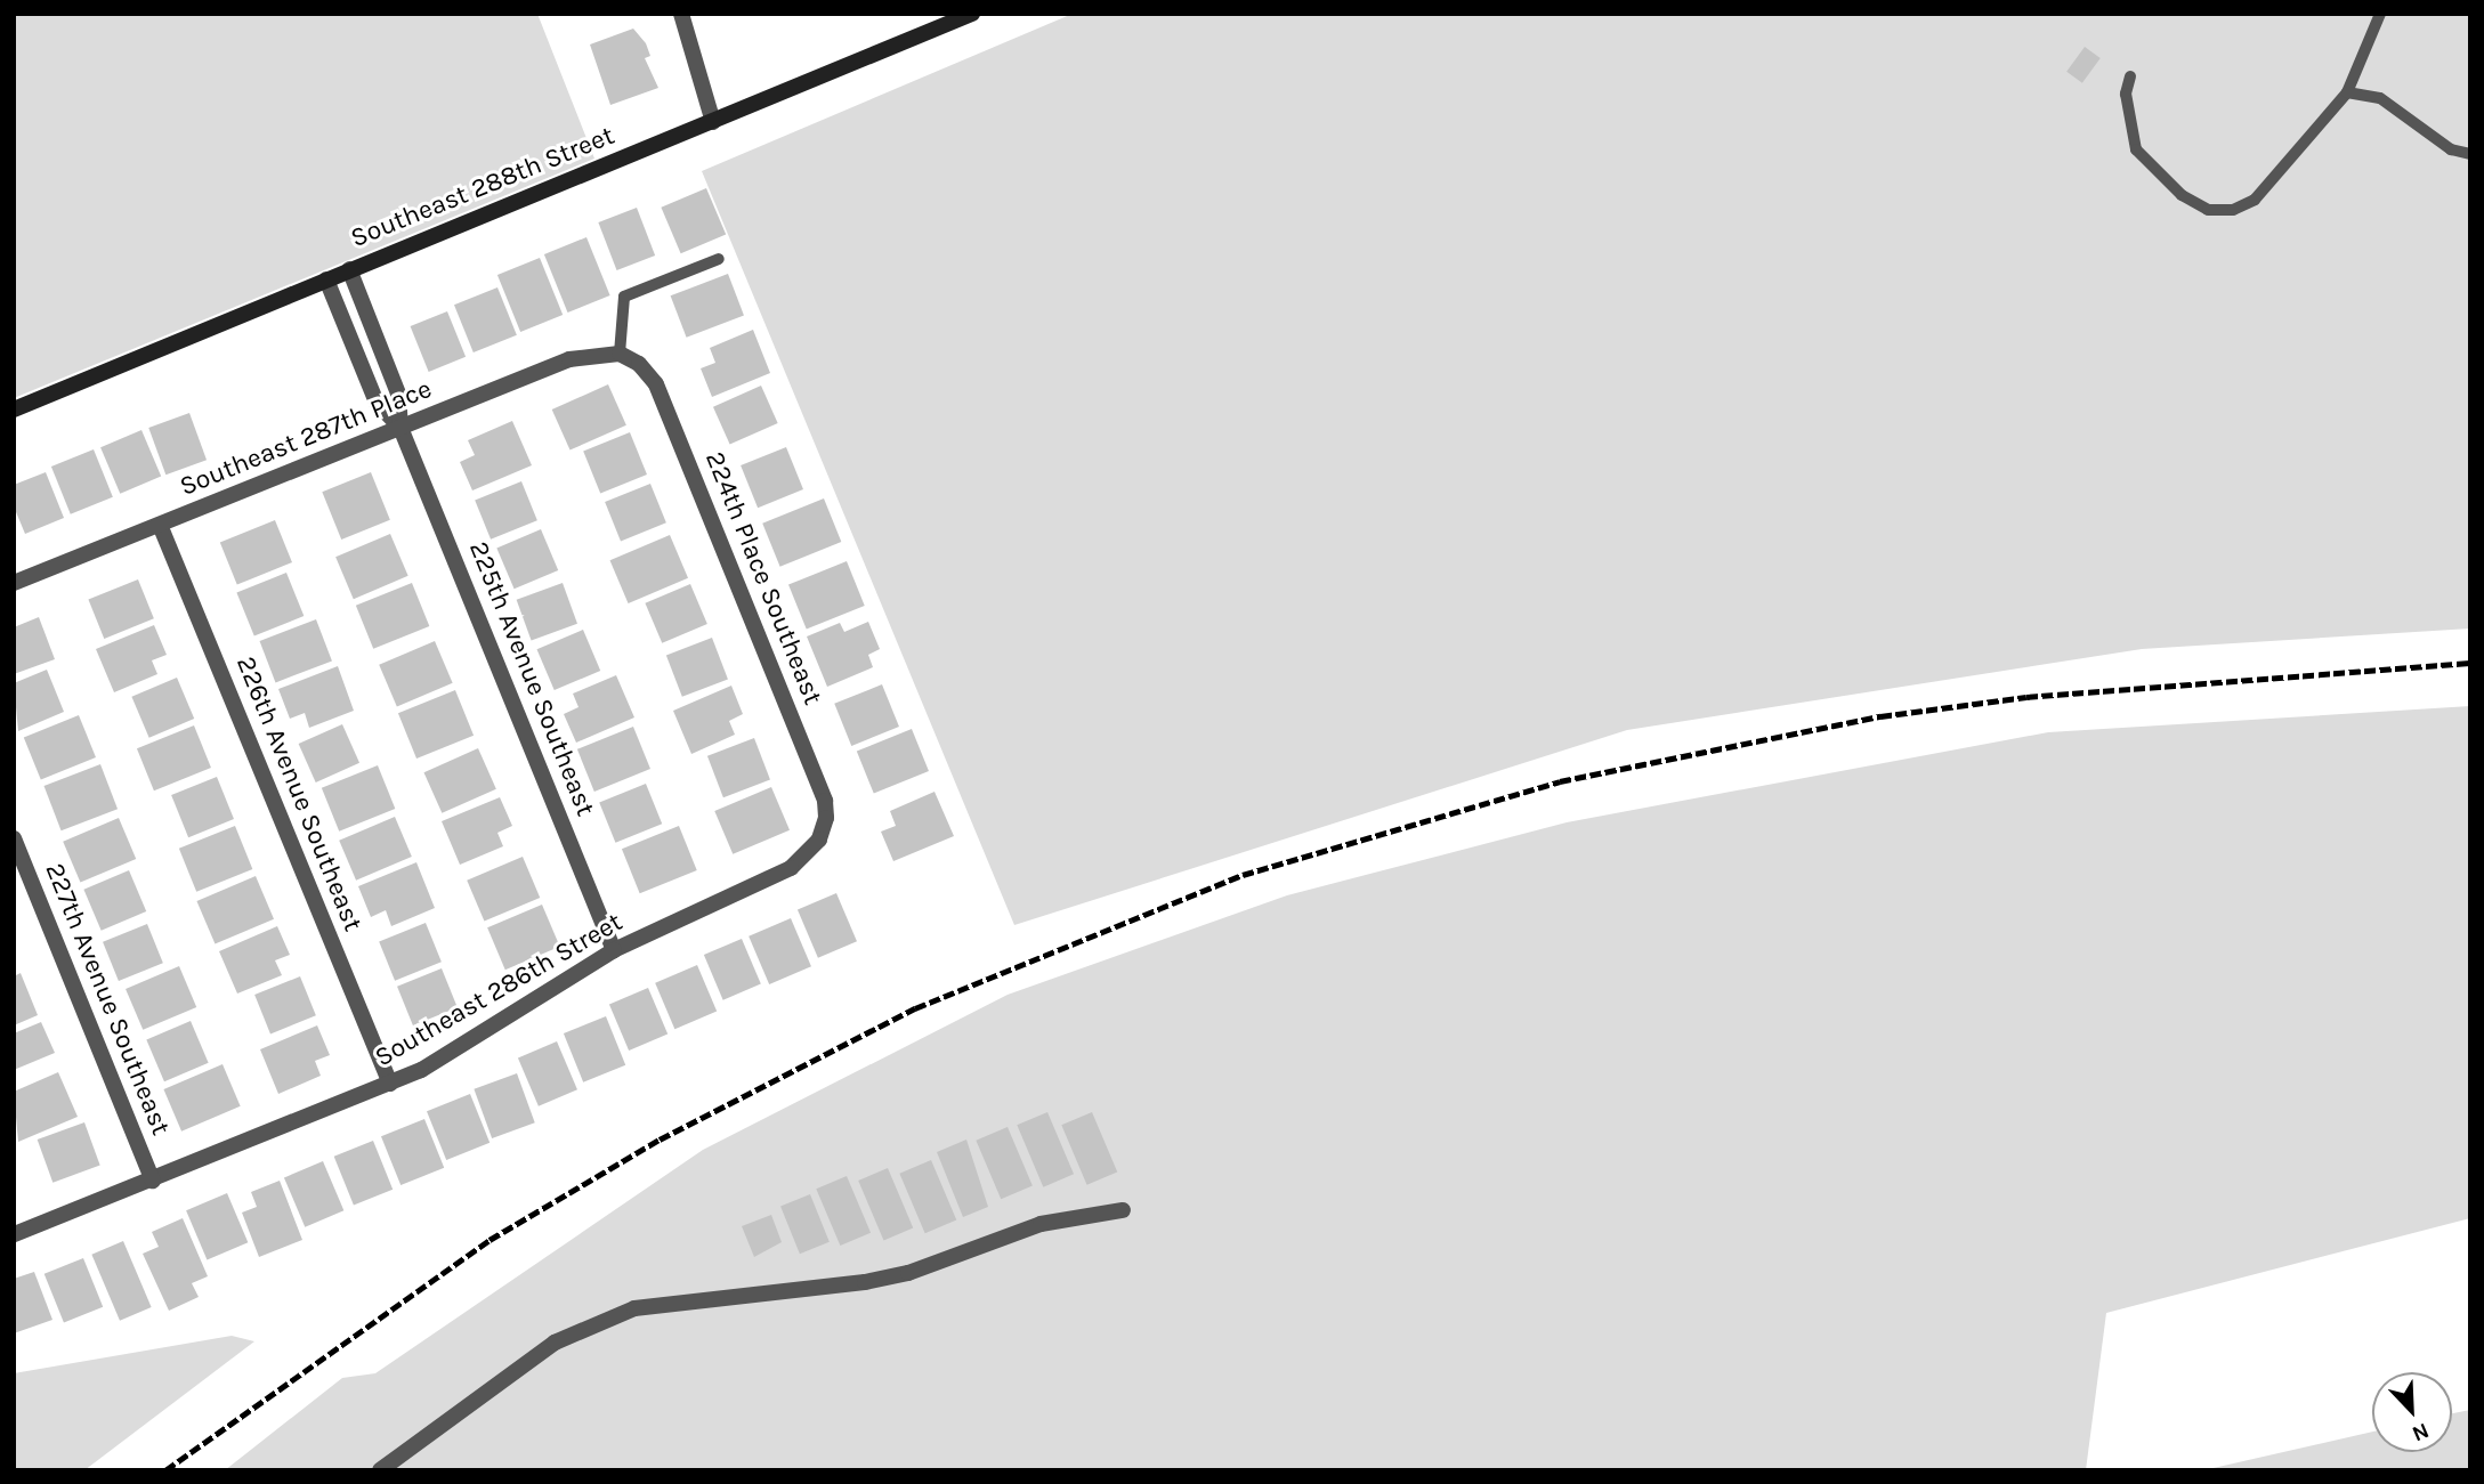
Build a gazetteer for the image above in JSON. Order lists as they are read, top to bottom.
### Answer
{
  "streets": {
    "street": [
      "Southeast 288th Street",
      "Southeast 287th Place",
      "224th Place Southeast",
      "225th Avenue Southeast",
      "226th Avenue Southeast",
      "Southeast 286th Street",
      "227th Avenue Southeast"
    ]
  },
  "crossings": [
    ["Southeast 288th Street", "225th Avenue Southeast"],
    ["Southeast 287th Place", "224th Place Southeast"],
    ["Southeast 287th Place", "225th Avenue Southeast"],
    ["Southeast 287th Place", "226th Avenue Southeast"],
    ["224th Place Southeast", "Southeast 286th Street"],
    ["225th Avenue Southeast", "Southeast 286th Street"],
    ["226th Avenue Southeast", "Southeast 286th Street"],
    ["Southeast 286th Street", "227th Avenue Southeast"]
  ],
  "north": "bottom right"
}
